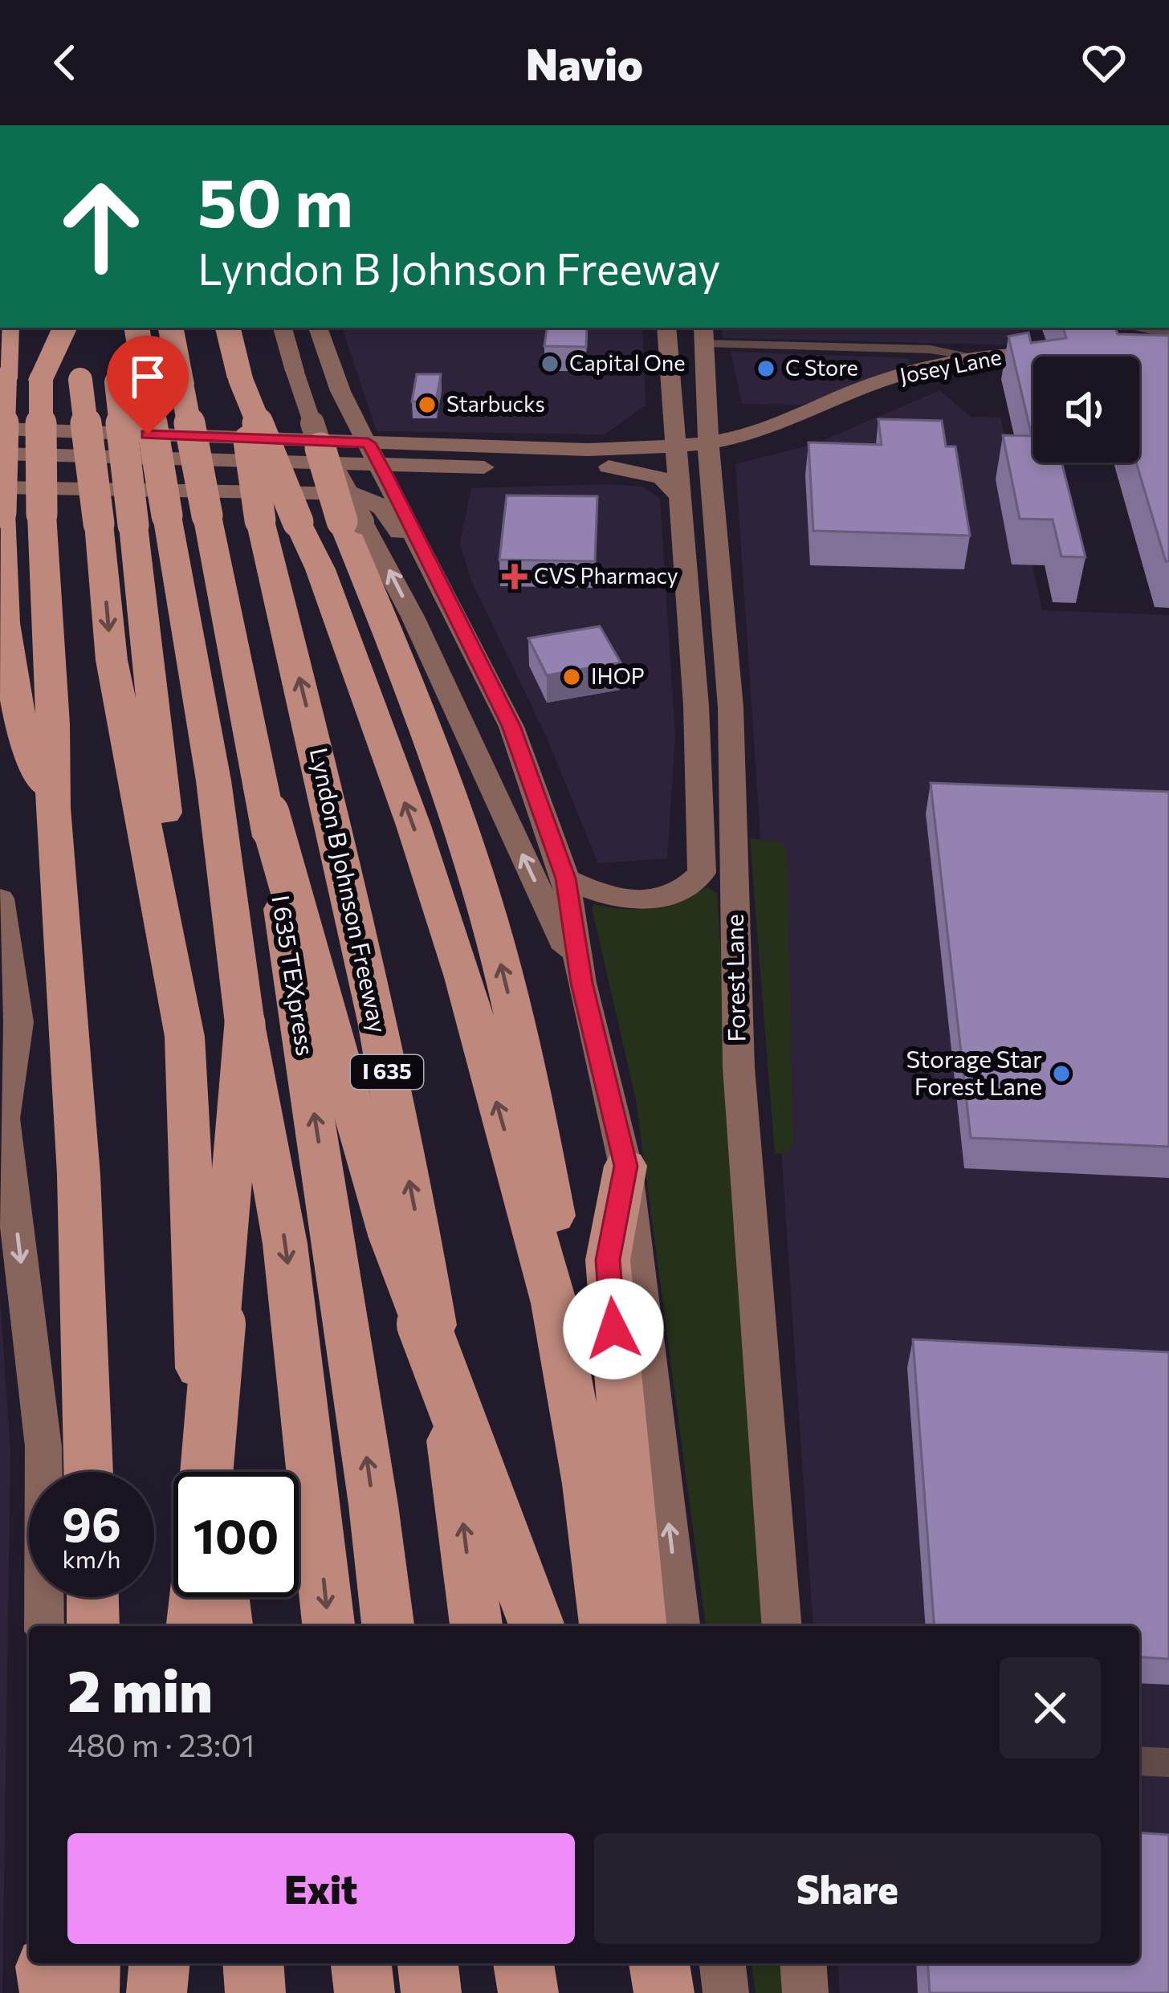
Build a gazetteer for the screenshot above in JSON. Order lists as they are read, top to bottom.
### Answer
{
  "streets": {
    "highway": ["Lyndon B Johnson Freeway", "I 635 TEXpress", "I 635"],
    "main road": ["Josey Lane", "Forest Lane"]
  },
  "crossings": [
    ["Josey Lane", "Forest Lane"]
  ],
  "places": {
    "other": [
      "Capital One",
      "C Store",
      "Starbucks",
      "IHOP",
      "Storage Star Forest Lane"
    ],
    "health": ["CVS Pharmacy"]
  },
  "page": {
    "header": "Navio",
    "turn": ["50 m", "Lyndon B Johnson Freeway"],
    "speed": "96 km/h",
    "limit": "100",
    "heading": ["2 min", "480 m · 23:01"],
    "buttons": ["Exit", "Share"]
  }
}
